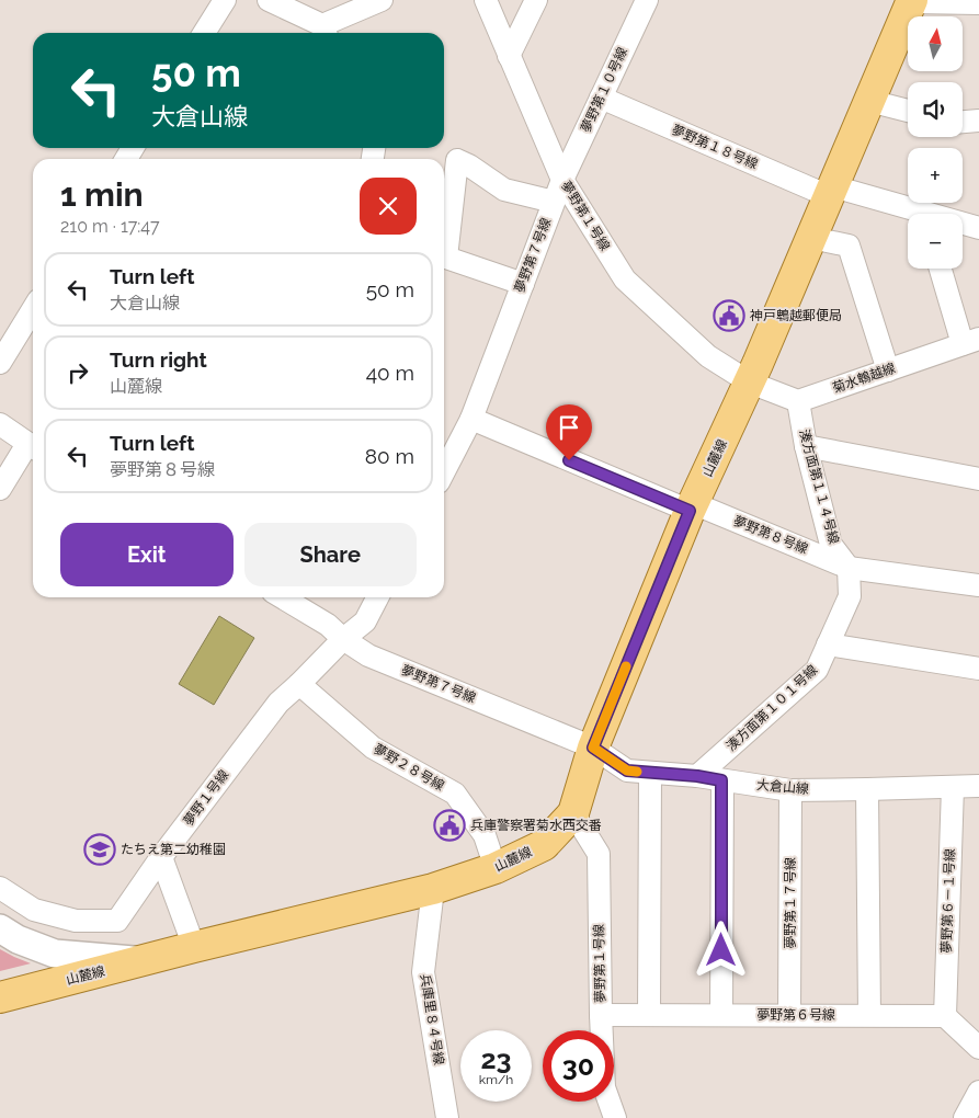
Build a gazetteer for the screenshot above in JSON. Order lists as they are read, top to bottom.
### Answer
{
  "streets": {
    "main road": ["山麓線"],
    "street": [
      "夢野第１０号線",
      "夢野第１８号線",
      "夢野第１号線",
      "夢野第７号線",
      "菊水鵯越線",
      "湊方面第１１４号線",
      "夢野第８号線",
      "湊方面第１０１号線",
      "夢野２８号線",
      "大倉山線",
      "夢野１号線",
      "夢野第６－１号線",
      "夢野第１７号線",
      "夢野第６号線",
      "兵庫里８４号線"
    ]
  },
  "crossings": [
    ["夢野第１０号線", "夢野第１８号線"],
    ["夢野第１０号線", "夢野第１号線"],
    ["夢野第１０号線", "夢野第７号線"],
    ["夢野第１８号線", "山麓線"],
    ["夢野第１号線", "夢野第７号線"],
    ["夢野第１号線", "山麓線"],
    ["夢野第１号線", "夢野第６号線"],
    ["夢野第７号線", "山麓線"],
    ["夢野第７号線", "夢野第８号線"],
    ["夢野第７号線", "大倉山線"],
    ["夢野第７号線", "夢野１号線"],
    ["菊水鵯越線", "湊方面第１１４号線"],
    ["山麓線", "夢野第８号線"],
    ["山麓線", "夢野２８号線"],
    ["山麓線", "大倉山線"],
    ["山麓線", "兵庫里８４号線"],
    ["湊方面第１１４号線", "夢野第８号線"],
    ["湊方面第１１４号線", "湊方面第１０１号線"],
    ["夢野第８号線", "湊方面第１０１号線"],
    ["湊方面第１０１号線", "大倉山線"],
    ["夢野２８号線", "夢野１号線"],
    ["大倉山線", "夢野第６－１号線"],
    ["大倉山線", "夢野第１７号線"],
    ["夢野第６－１号線", "夢野第６号線"],
    ["夢野第１７号線", "夢野第６号線"]
  ],
  "places": {
    "public building": ["神戸鵯越郵便局", "兵庫警察署菊水西交番"],
    "school or university": ["たちえ第二幼稚園"]
  },
  "north": "top",
  "page": {
    "map_buttons": ["+", "−"],
    "turn": ["50 m", "大倉山線"],
    "heading": ["1 min", "210 m · 17:47"],
    "list": [
      {
        "name": "Turn left",
        "note": "大倉山線",
        "value": "50 m"
      },
      {
        "name": "Turn right",
        "note": "山麓線",
        "value": "40 m"
      },
      {
        "name": "Turn left",
        "note": "夢野第８号線",
        "value": "80 m"
      }
    ],
    "buttons": ["Exit", "Share"],
    "speed": "23 km/h",
    "limit": "30"
  }
}
